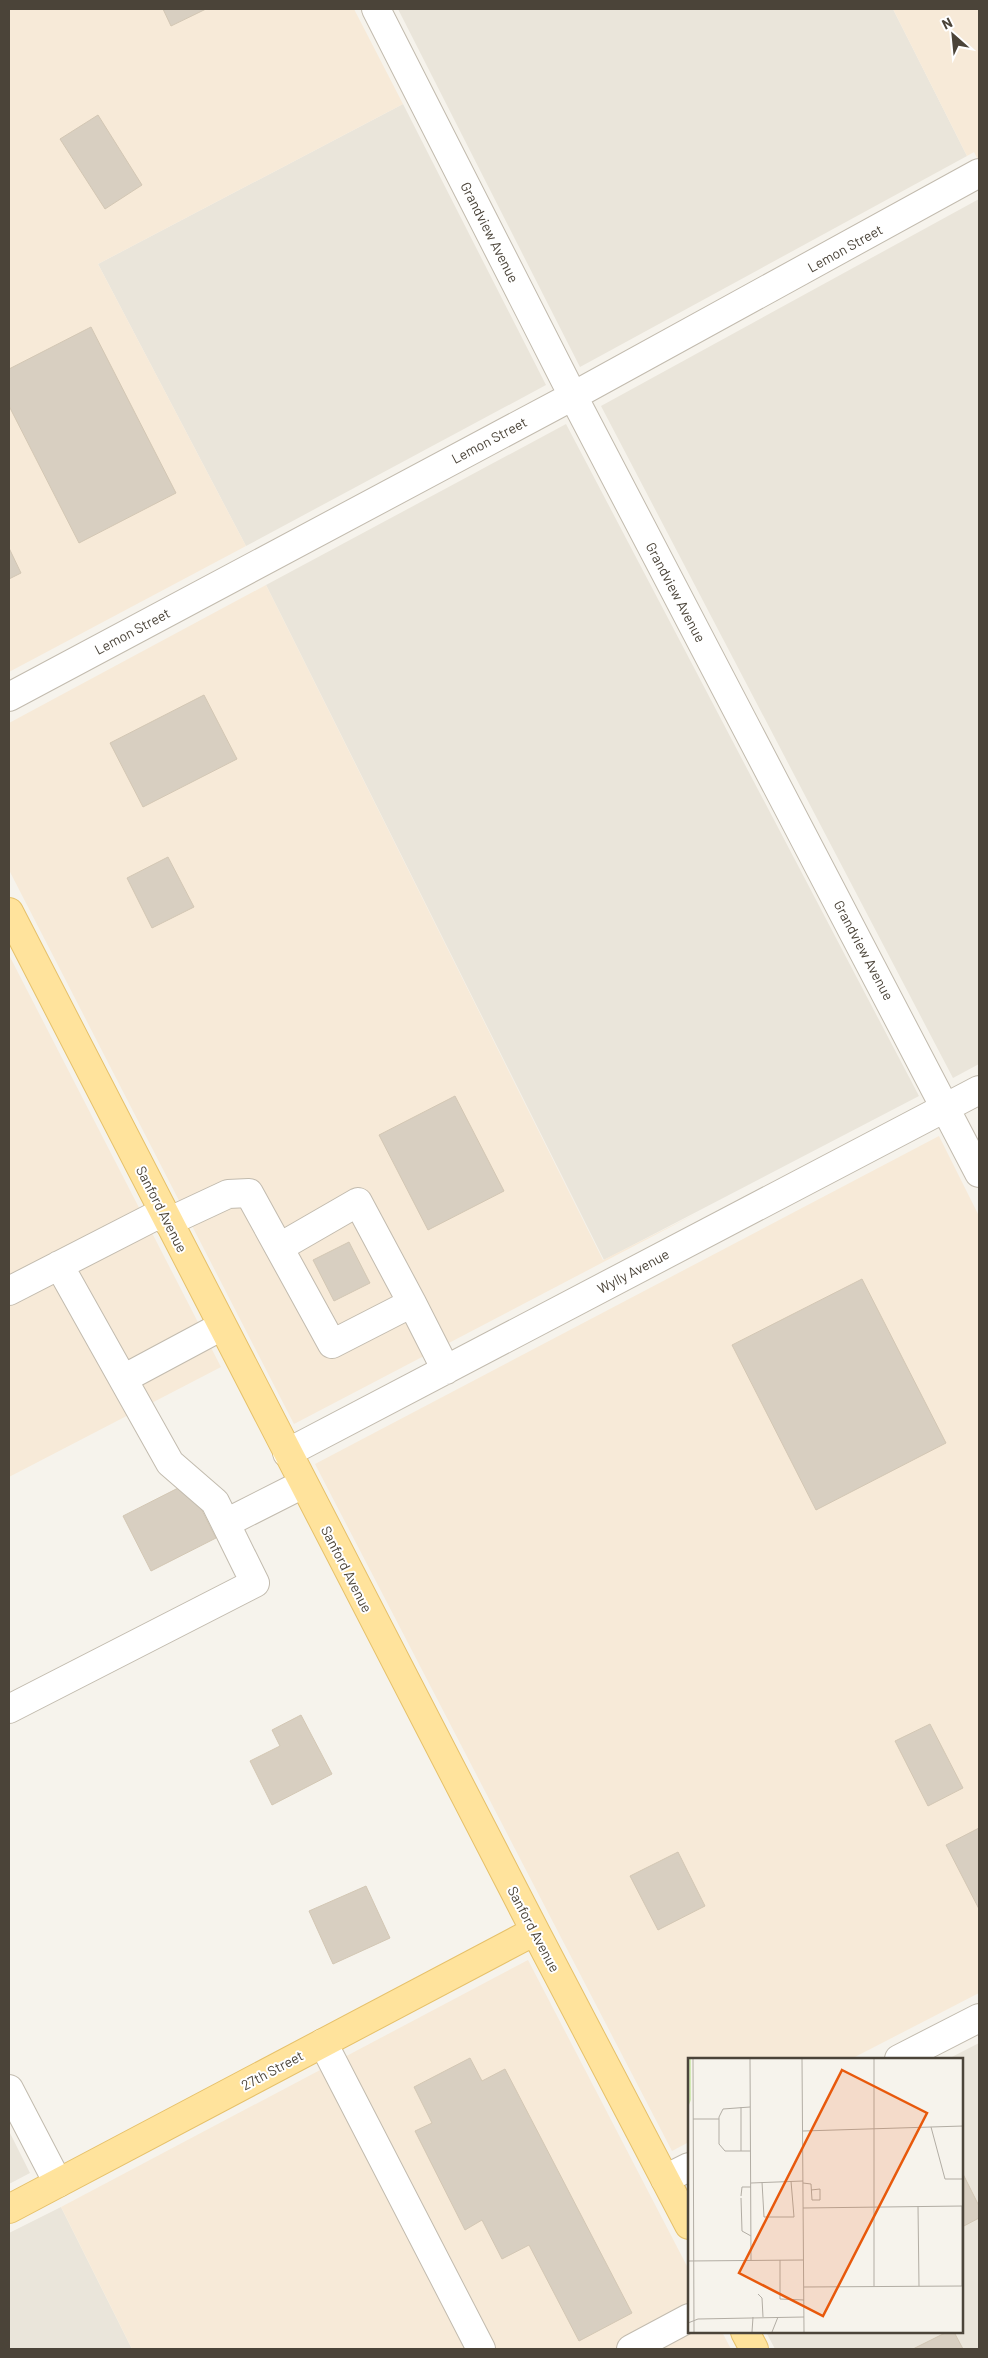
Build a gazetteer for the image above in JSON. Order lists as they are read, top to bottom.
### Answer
{
  "streets": {
    "main road": ["Sanford Avenue", "27th Street"],
    "street": ["Grandview Avenue", "Lemon Street", "Wylly Avenue"]
  },
  "crossings": [
    ["Grandview Avenue", "Lemon Street"],
    ["Grandview Avenue", "Wylly Avenue"],
    ["Sanford Avenue", "Wylly Avenue"],
    ["Sanford Avenue", "27th Street"]
  ],
  "north": "top left"
}
